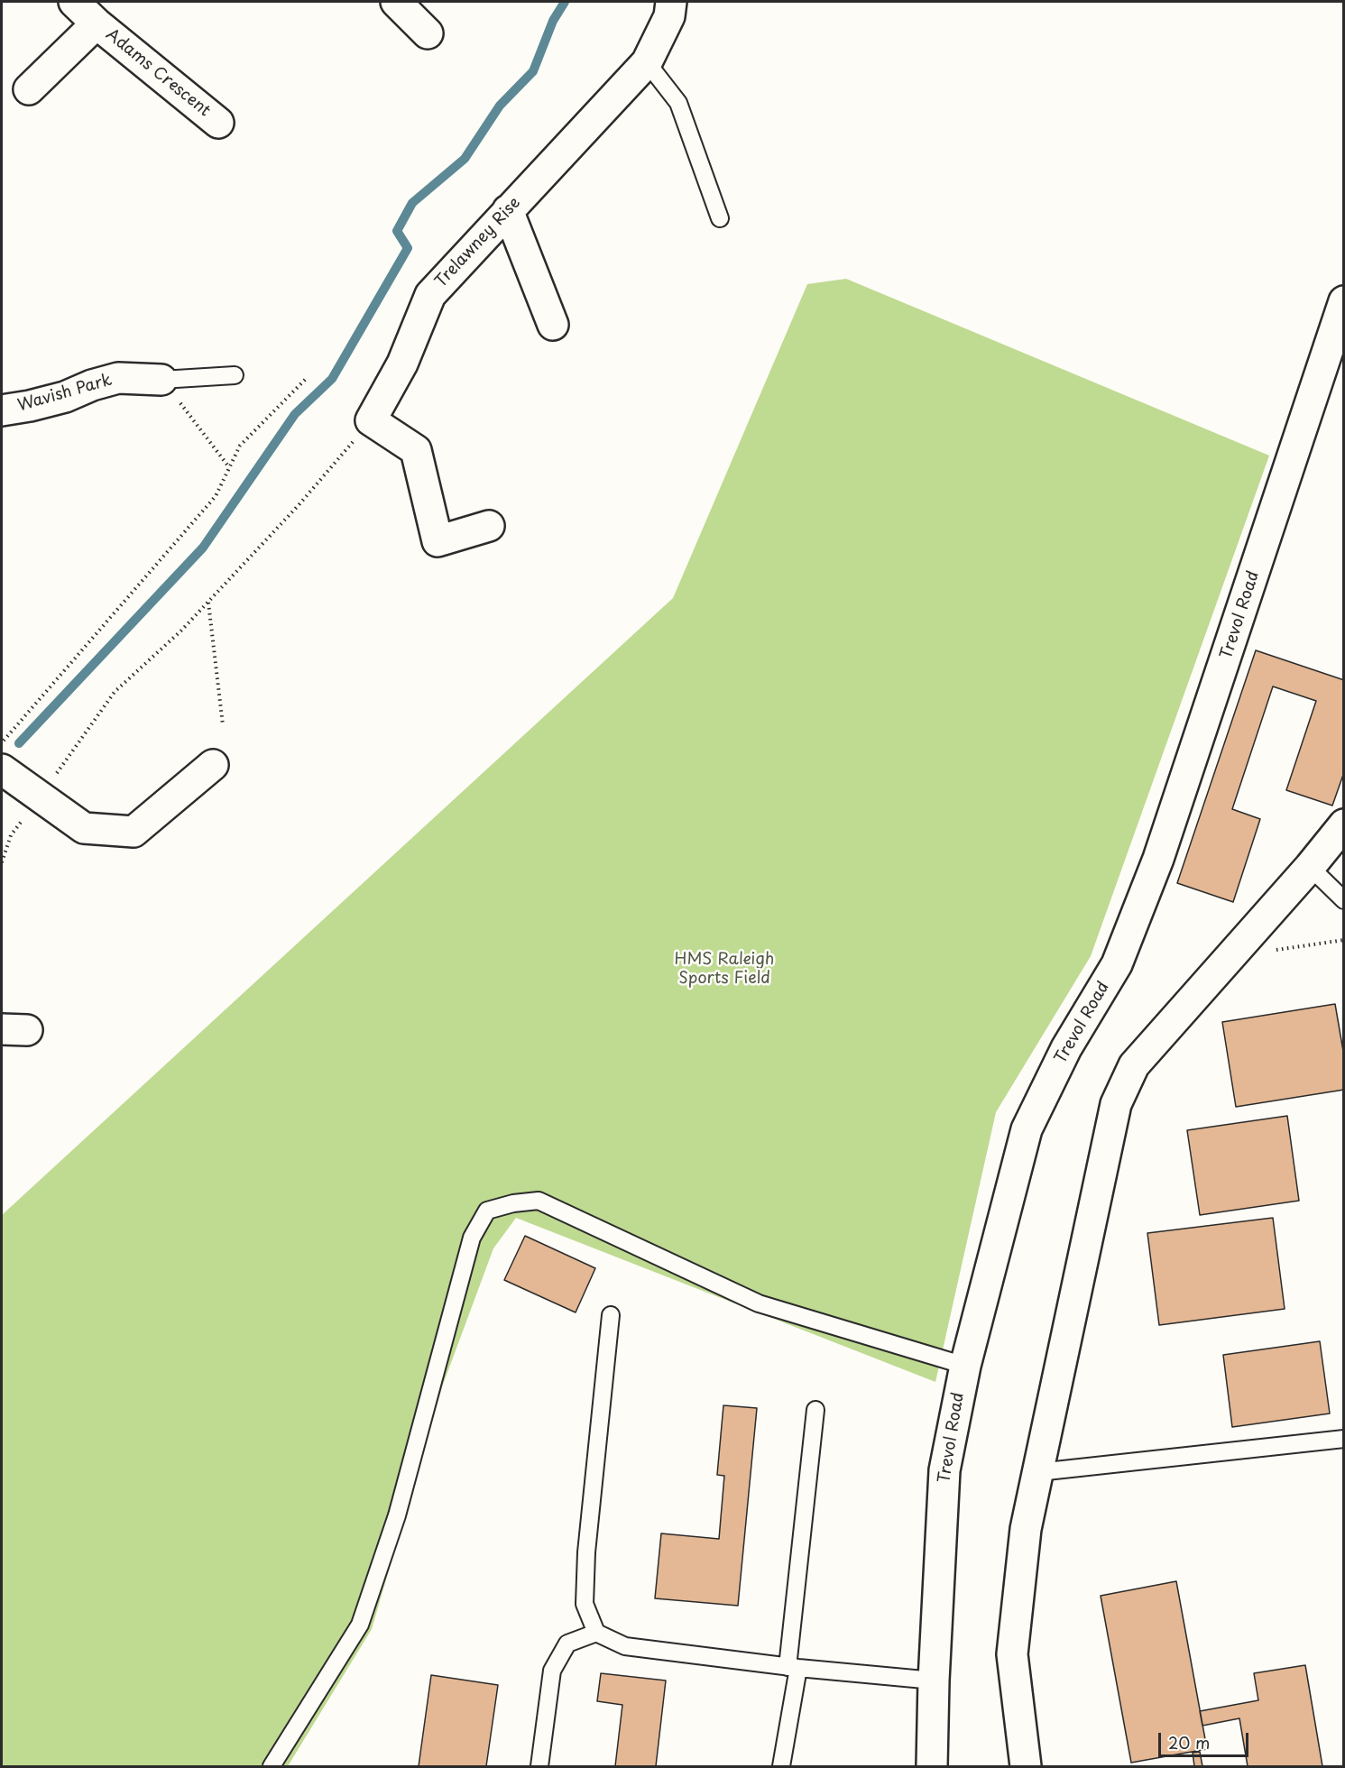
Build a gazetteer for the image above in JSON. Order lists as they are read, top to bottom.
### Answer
{
  "streets": {
    "street": [
      "Adams Crescent",
      "Trelawney Rise",
      "Wavish Park",
      "Trevol Road"
    ]
  },
  "parks": ["HMS Raleigh Sports Field"],
  "scale_bar": "20 m"
}
